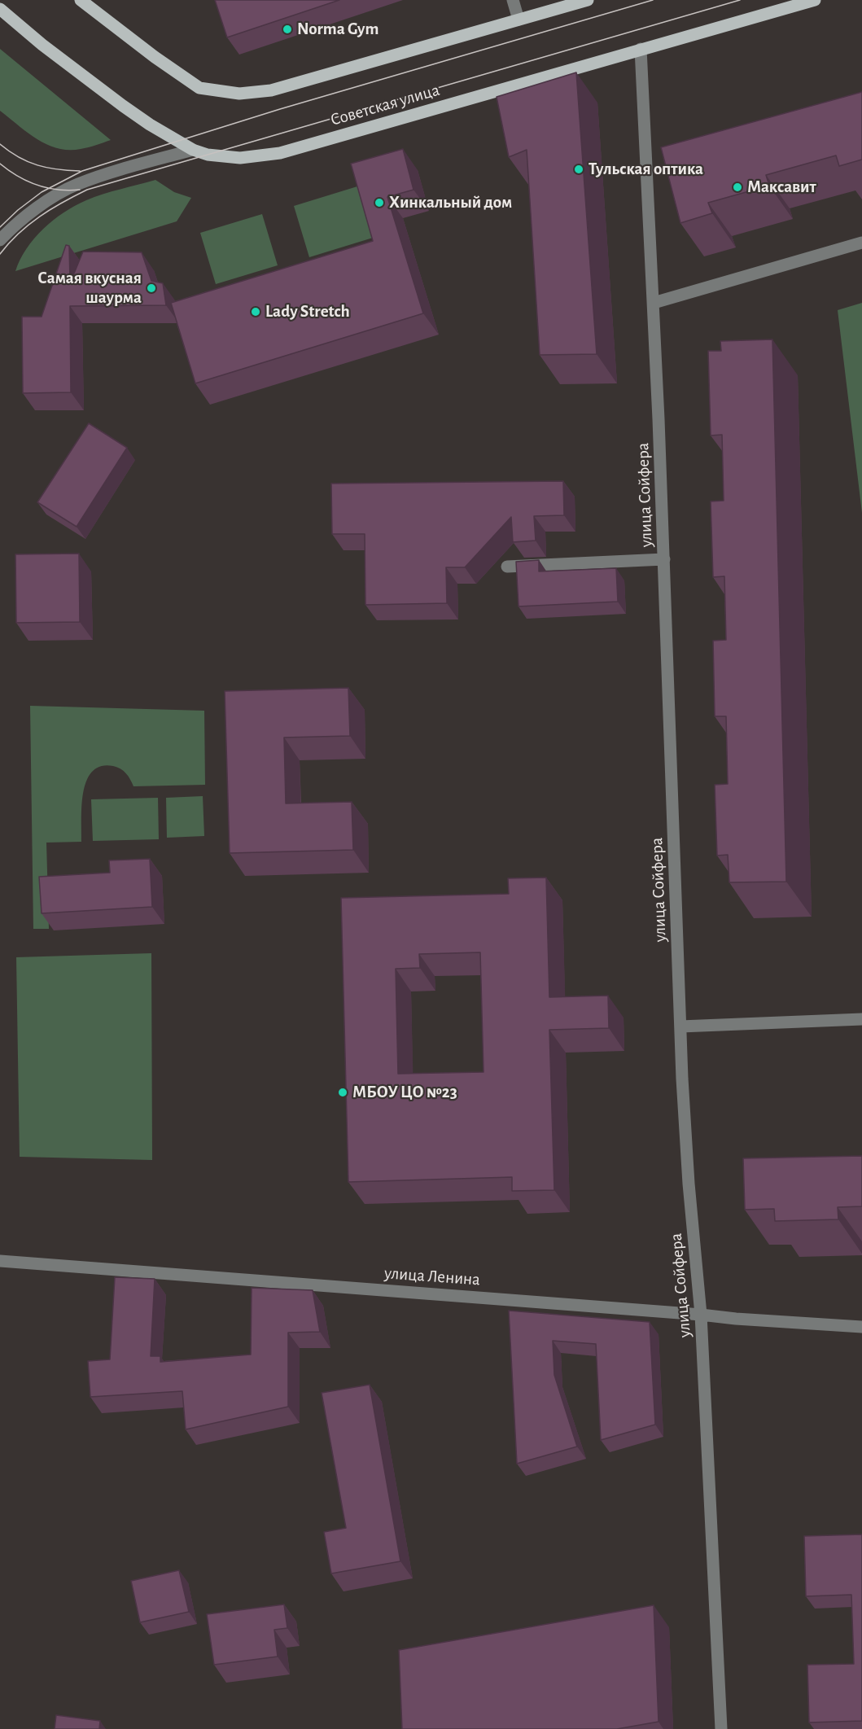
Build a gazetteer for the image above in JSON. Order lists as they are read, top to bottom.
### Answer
{
  "streets": {
    "main road": ["Советская улица"],
    "street": ["улица Сойфера", "улица Ленина"]
  },
  "crossings": [
    ["Советская улица", "улица Сойфера"],
    ["улица Сойфера", "улица Ленина"]
  ],
  "places": [
    "Norma Gym",
    "Тульская оптика",
    "Максавит",
    "Хинкальный дом",
    "Самая вкусная шаурма",
    "Lady Stretch",
    "МБОУ ЦО №23"
  ]
}
